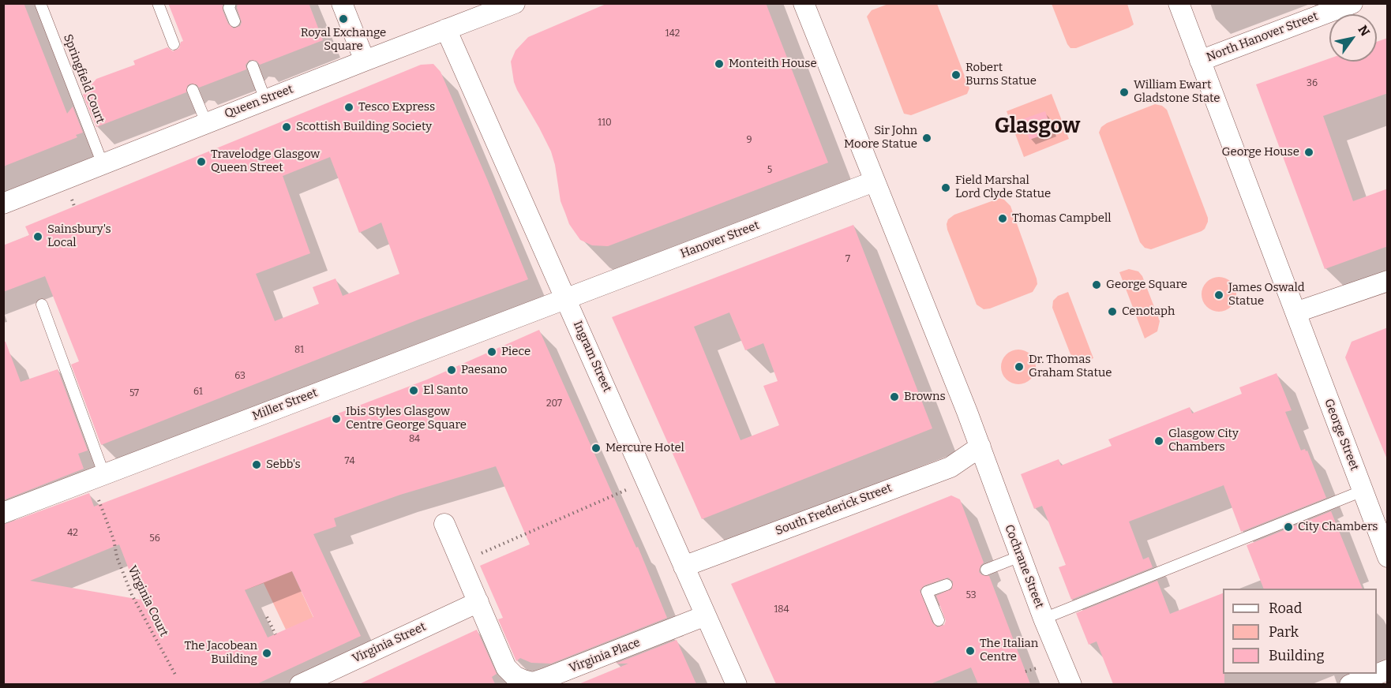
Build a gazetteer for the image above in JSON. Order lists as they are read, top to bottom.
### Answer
{
  "streets": {
    "street": [
      "North Hanover Street",
      "Queen Street",
      "Hanover Street",
      "Ingram Street",
      "Miller Street",
      "George Street",
      "South Frederick Street",
      "Cochrane Street",
      "Virginia Street",
      "Virginia Place"
    ],
    "lane": ["Springfield Court"],
    "path": ["Virginia Court"]
  },
  "crossings": [
    ["Springfield Court", "Queen Street"],
    ["Queen Street", "Ingram Street"],
    ["Hanover Street", "Ingram Street"],
    ["Hanover Street", "Miller Street"],
    ["Ingram Street", "Miller Street"],
    ["Ingram Street", "South Frederick Street"],
    ["Ingram Street", "Virginia Place"],
    ["Miller Street", "Virginia Court"],
    ["South Frederick Street", "Cochrane Street"],
    ["Virginia Street", "Virginia Place"]
  ],
  "districts": ["Glasgow"],
  "places": [
    "Royal Exchange Square",
    "Monteith House",
    "Robert Burns Statue",
    "William Ewart Gladstone State",
    "Tesco Express",
    "Scottish Building Society",
    "Sir John Moore Statue",
    "George House",
    "Travelodge Glasgow Queen Street",
    "Field Marshal Lord Clyde Statue",
    "Thomas Campbell",
    "Sainsbury's Local",
    "George Square",
    "James Oswald Statue",
    "Cenotaph",
    "Piece",
    "Dr. Thomas Graham Statue",
    "Paesano",
    "El Santo",
    "Browns",
    "Ibis Styles Glasgow Centre George Square",
    "Glasgow City Chambers",
    "Mercure Hotel",
    "Sebb's",
    "City Chambers",
    "The Italian Centre",
    "The Jacobean Building"
  ],
  "house_numbers": [
    "142",
    "36",
    "110",
    "9",
    "5",
    "7",
    "81",
    "63",
    "61",
    "57",
    "207",
    "84",
    "74",
    "42",
    "56",
    "53",
    "184"
  ],
  "legend": ["Road", "Park", "Building"],
  "north": "top right"
}
